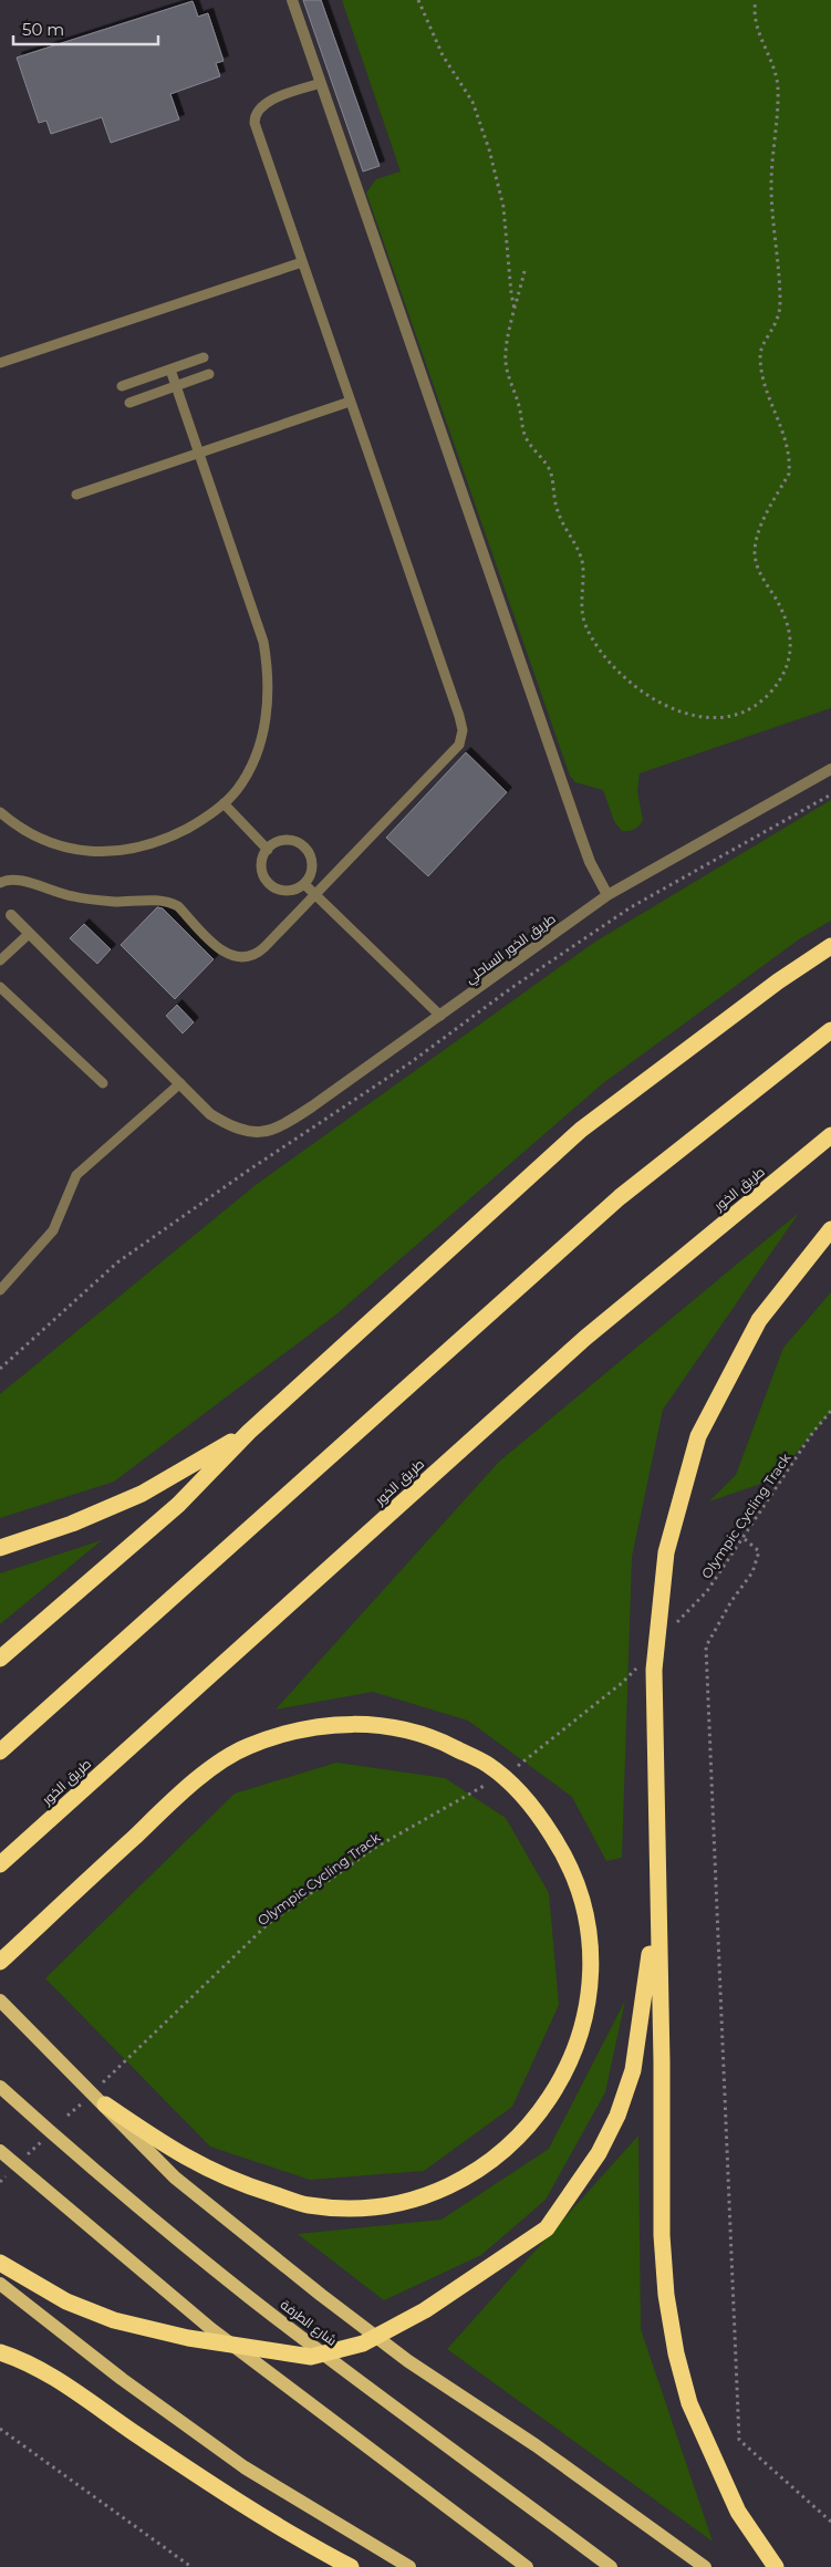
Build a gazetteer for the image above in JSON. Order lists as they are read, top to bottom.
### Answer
{
  "streets": {
    "highway": ["طريق الخور"],
    "main road": ["شارع الطرفة"],
    "street": ["طريق الخور الساحلي"],
    "path": ["Olympic Cycling Track"]
  },
  "scale_bar": "50 m"
}
